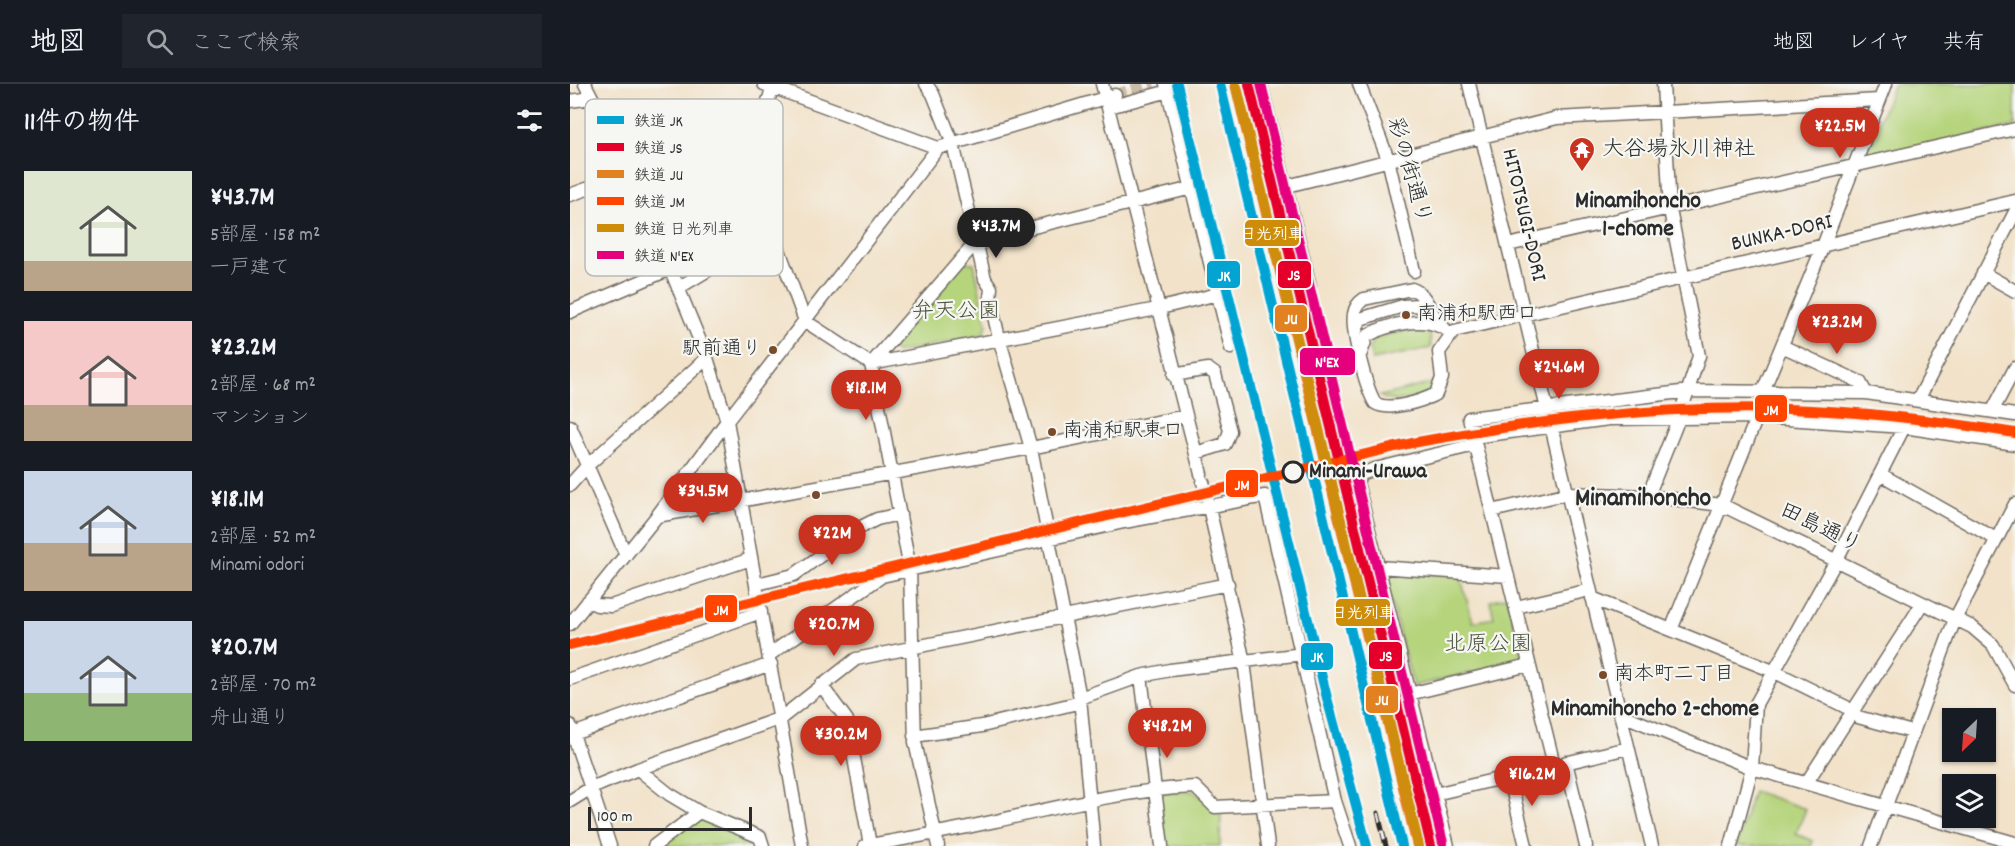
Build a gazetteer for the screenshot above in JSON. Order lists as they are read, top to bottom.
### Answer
{
  "streets": {
    "street": [
      "彩の街通り",
      "HITOTSUGI-DORI",
      "BUNKA-DORI",
      "田島通り"
    ]
  },
  "crossings": [
    ["HITOTSUGI-DORI", "BUNKA-DORI"],
    ["HITOTSUGI-DORI", "田島通り"]
  ],
  "districts": ["Minamihoncho 1-chome", "Minamihoncho", "Minamihoncho 2-chome"],
  "parks": ["弁天公園", "北原公園"],
  "places": {
    "temple": ["大谷場氷川神社"],
    "other": [
      "南浦和駅西口",
      "駅前通り",
      "南浦和駅東口",
      "Minami-Urawa",
      "南本町二丁目"
    ]
  },
  "lines": [
    "rail line JK",
    "rail line JS",
    "rail line JU",
    "rail line N'EX",
    "rail line 日光列車",
    "rail line JM"
  ],
  "legend": [
    "鉄道 JK",
    "鉄道 JS",
    "鉄道 JU",
    "鉄道 JM",
    "鉄道 日光列車",
    "鉄道 N'EX"
  ],
  "scale_bar": "100 m",
  "north": "bottom left",
  "page": {
    "header": "地図",
    "search": "ここで検索",
    "nav": ["地図", "レイヤ", "共有"],
    "heading": "11件の物件",
    "price": [
      "¥22.5M",
      "¥43.7M",
      "¥23.2M",
      "¥24.6M",
      "¥18.1M",
      "¥34.5M",
      "¥22M",
      "¥20.7M",
      "¥48.2M",
      "¥30.2M",
      "¥16.2M"
    ],
    "list": [
      {
        "name": "¥43.7M",
        "note": "5部屋 · 158 m² · 一戸建て"
      },
      {
        "name": "¥23.2M",
        "note": "2部屋 · 68 m² · マンション"
      },
      {
        "name": "¥18.1M",
        "note": "2部屋 · 52 m² · Minami odori"
      },
      {
        "name": "¥20.7M",
        "note": "2部屋 · 70 m² · 舟山通り"
      }
    ],
    "scale": "100 m"
  }
}
